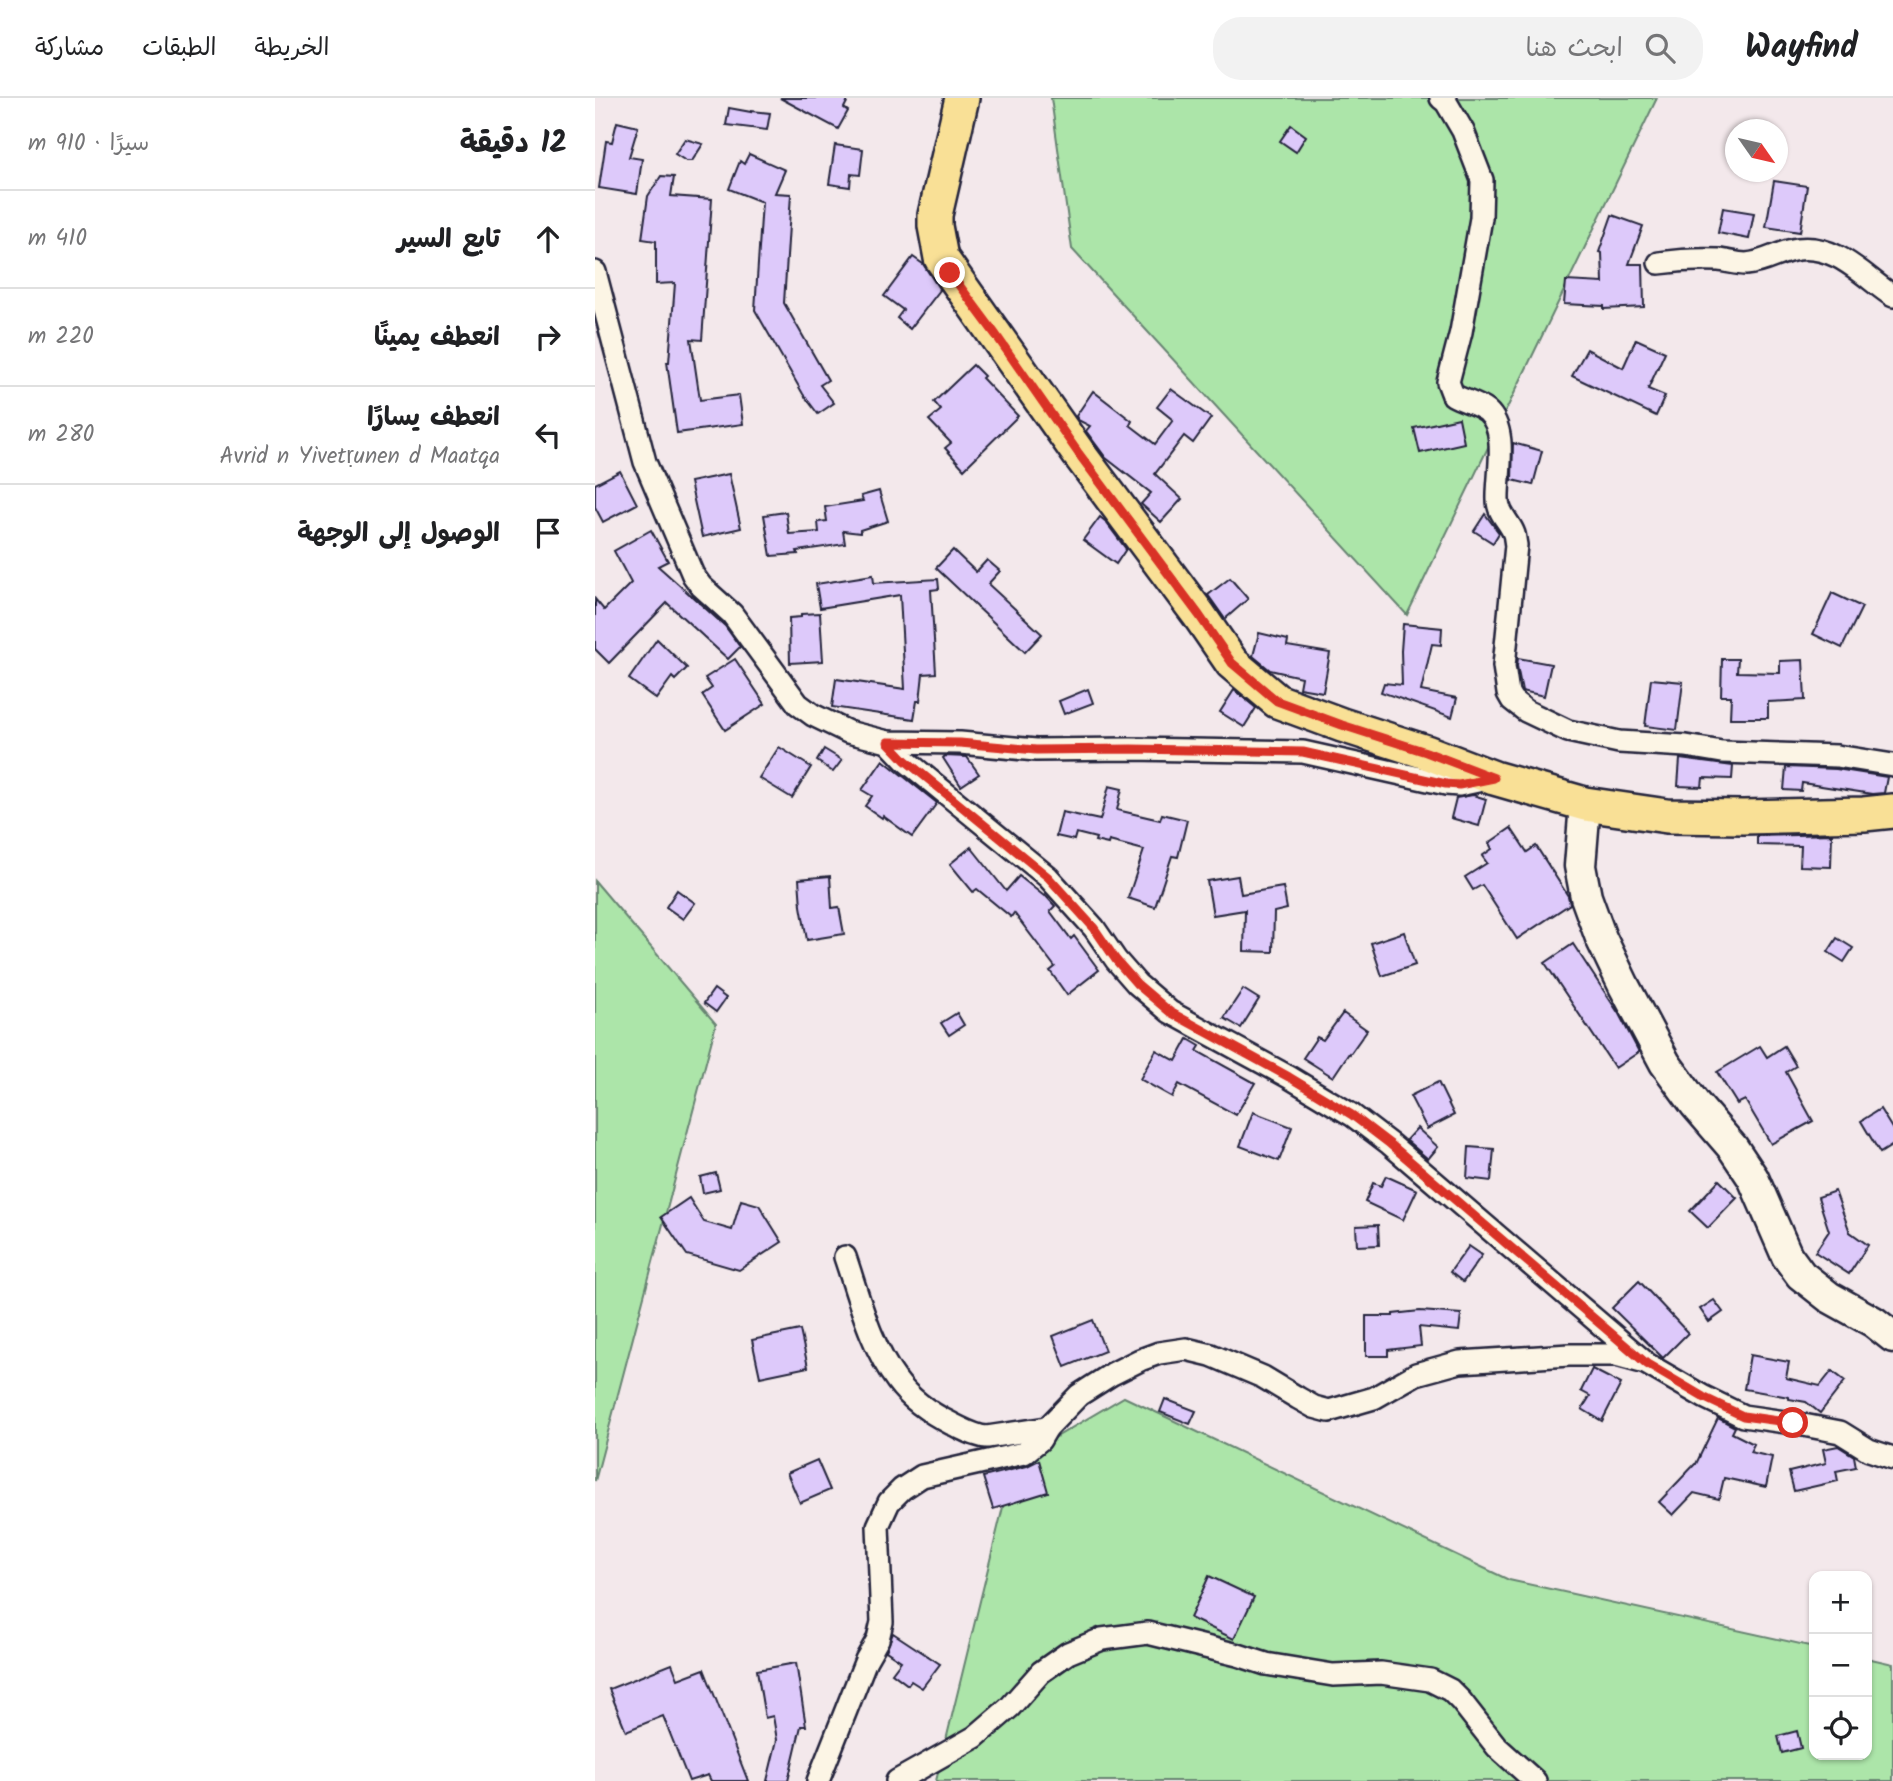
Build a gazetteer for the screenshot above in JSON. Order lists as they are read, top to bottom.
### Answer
{
  "north": "bottom right",
  "page": {
    "header": "Wayfind",
    "search": "ابحث هنا",
    "nav": ["الخريطة", "الطبقات", "مشاركة"],
    "heading": ["12 دقيقة", "سيرًا · 910 m"],
    "list": [
      ["تابع السير", "410 m"],
      ["انعطف يمينًا", "220 m"],
      ["انعطف يسارًا", "Avrid n Yivetṛunen d Maatqa", "280 m"],
      "الوصول إلى الوجهة"
    ],
    "map_buttons": ["+", "−"]
  }
}
